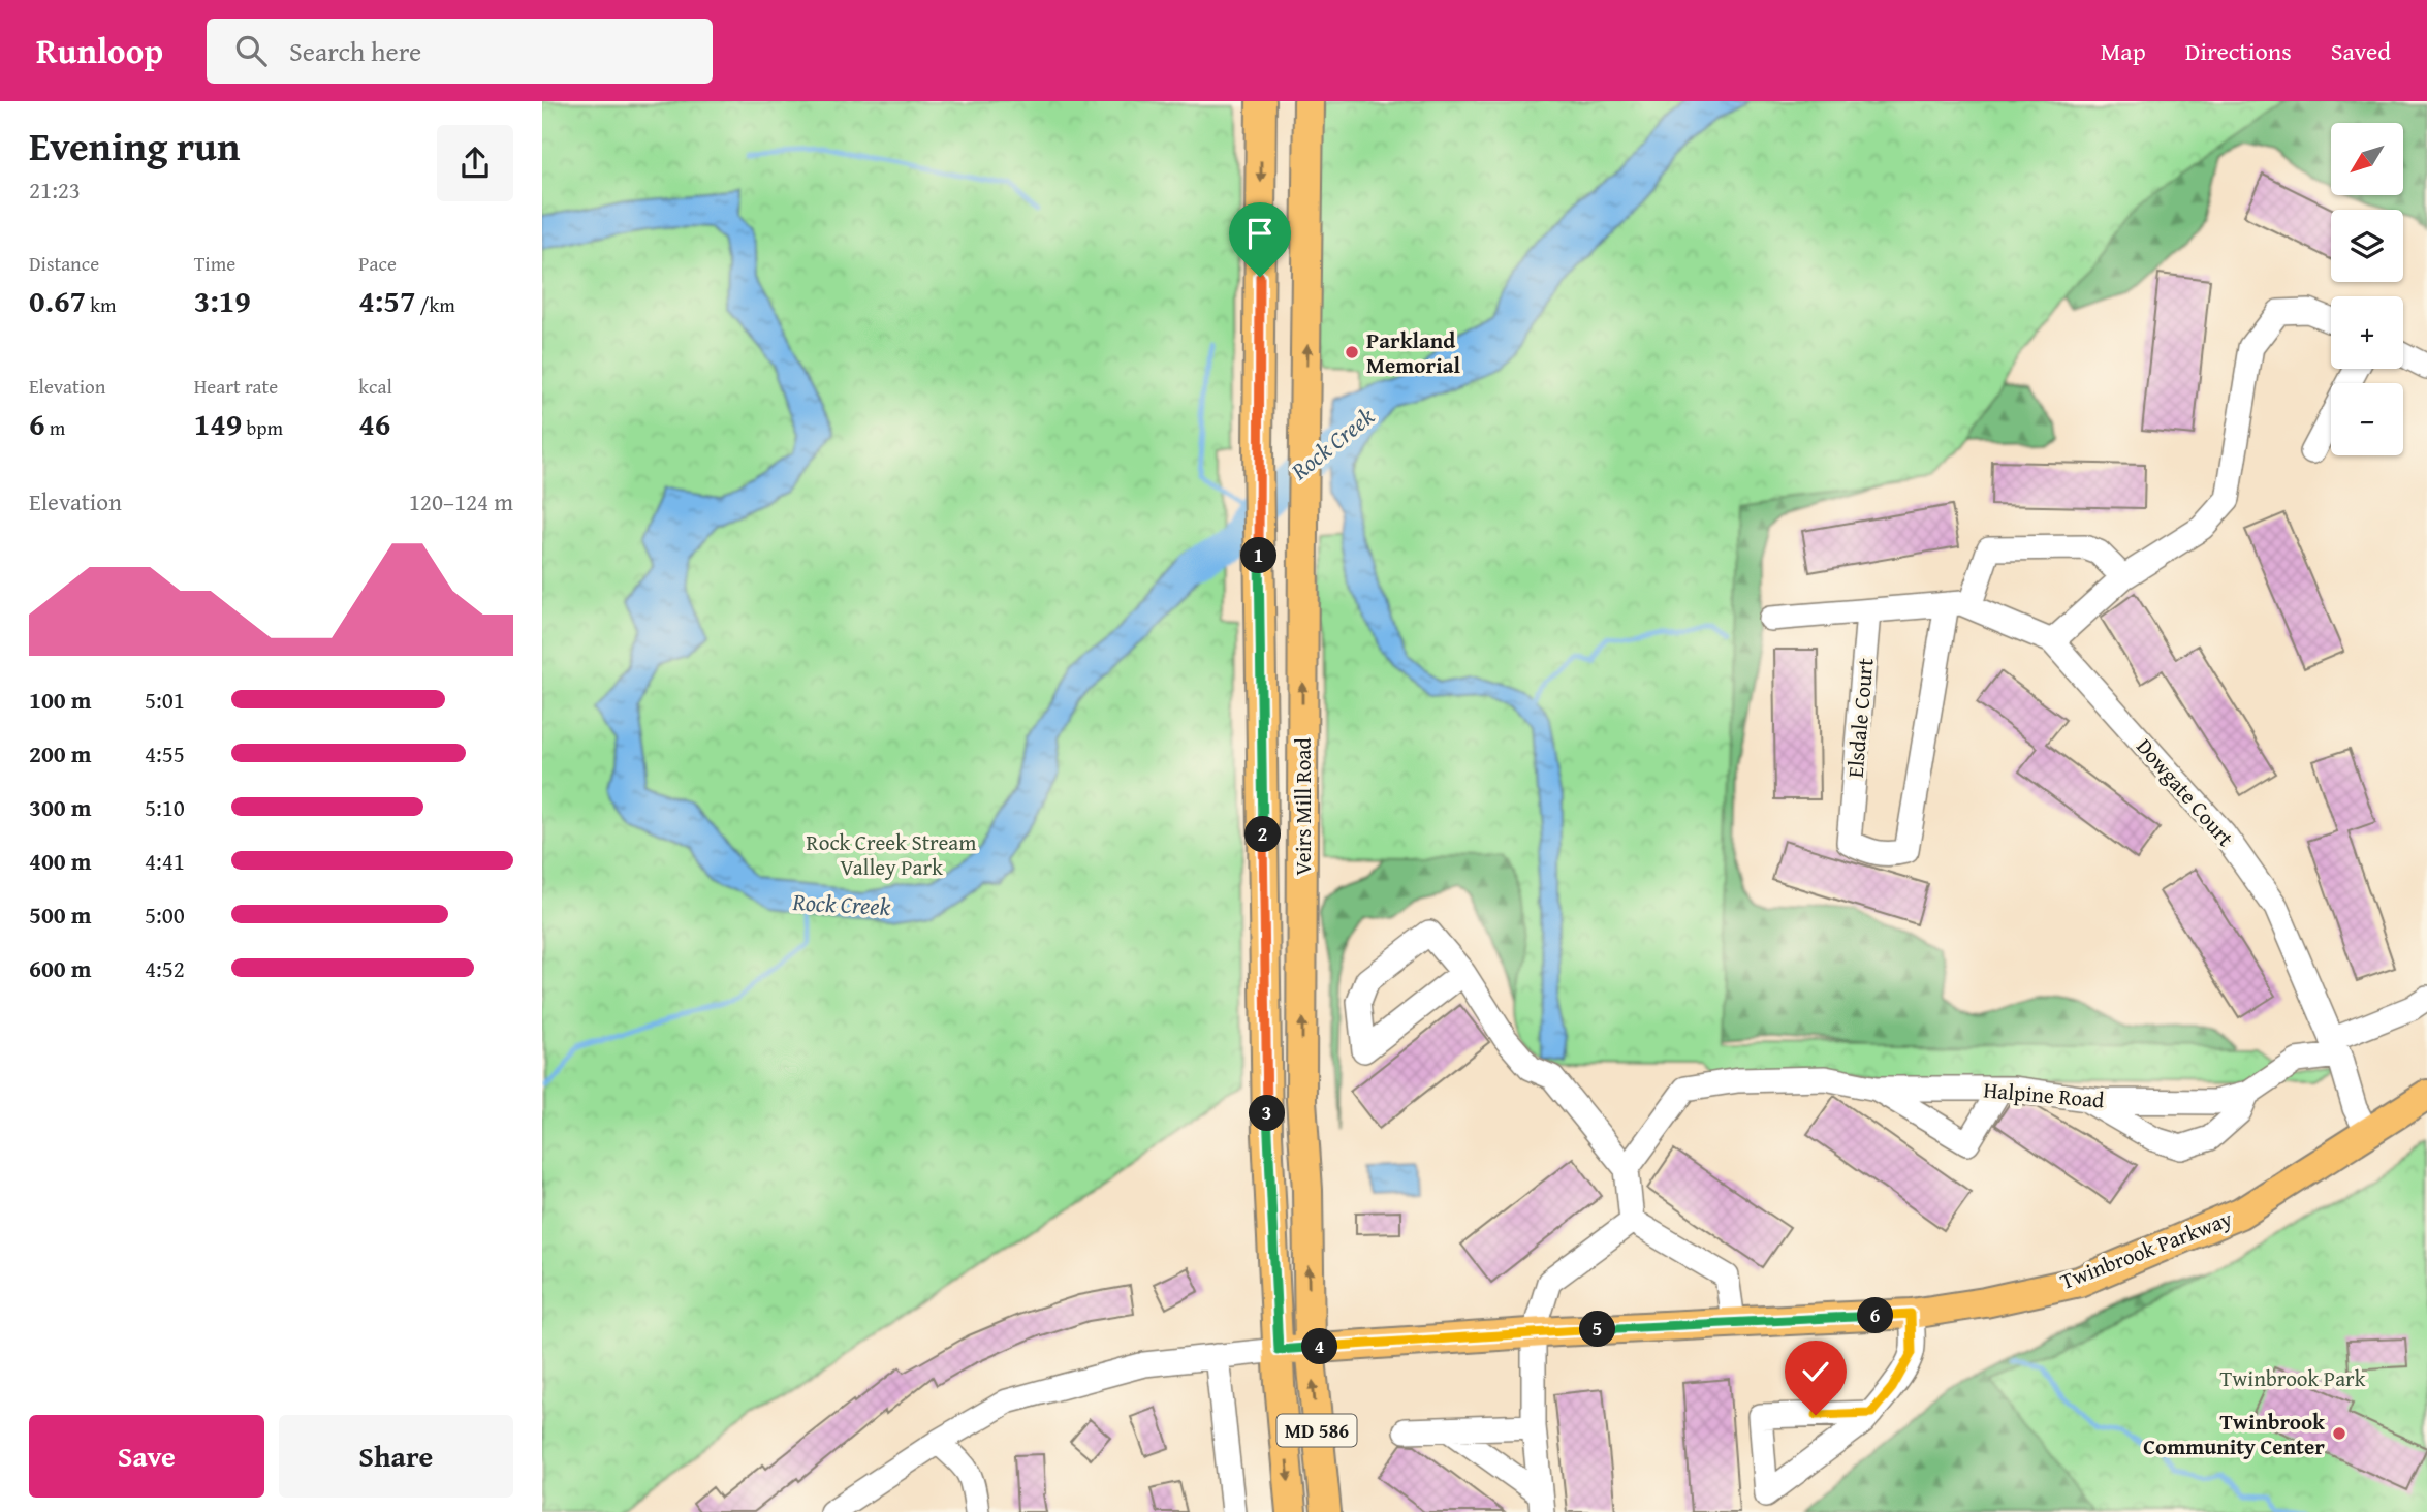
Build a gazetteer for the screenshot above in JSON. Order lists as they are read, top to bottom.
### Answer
{
  "streets": {
    "main road": ["Veirs Mill Road", "Twinbrook Parkway", "MD 586"],
    "street": ["Elsdale Court", "Dowgate Court", "Halpine Road"]
  },
  "crossings": [
    ["Elsdale Court", "Dowgate Court"],
    ["Dowgate Court", "Halpine Road"],
    ["Dowgate Court", "Twinbrook Parkway"],
    ["Veirs Mill Road", "Twinbrook Parkway"]
  ],
  "water": ["Rock Creek"],
  "parks": ["Rock Creek Stream Valley Park", "Twinbrook Park"],
  "places": ["Parkland Memorial", "Twinbrook Community Center"],
  "north": "bottom left",
  "page": {
    "header": "Runloop",
    "search": "Search here",
    "nav": ["Map", "Directions", "Saved"],
    "heading": ["Evening run", "21:23"],
    "map_buttons": ["+", "−"],
    "stats": [
      ["Distance", "0.67 km"],
      ["Time", "3:19"],
      ["Pace", "4:57 /km"],
      ["Elevation", "6 m"],
      ["Heart rate", "149 bpm"],
      ["kcal", "46"]
    ],
    "chart": ["Elevation", "120–124 m"],
    "pins": [
      "1",
      "2",
      "3",
      "6",
      "5",
      "4"
    ],
    "list": [
      {
        "name": "100 m",
        "note": "5:01"
      },
      {
        "name": "200 m",
        "note": "4:55"
      },
      {
        "name": "300 m",
        "note": "5:10"
      },
      {
        "name": "400 m",
        "note": "4:41"
      },
      {
        "name": "500 m",
        "note": "5:00"
      },
      {
        "name": "600 m",
        "note": "4:52"
      }
    ],
    "buttons": ["Save", "Share"]
  }
}
